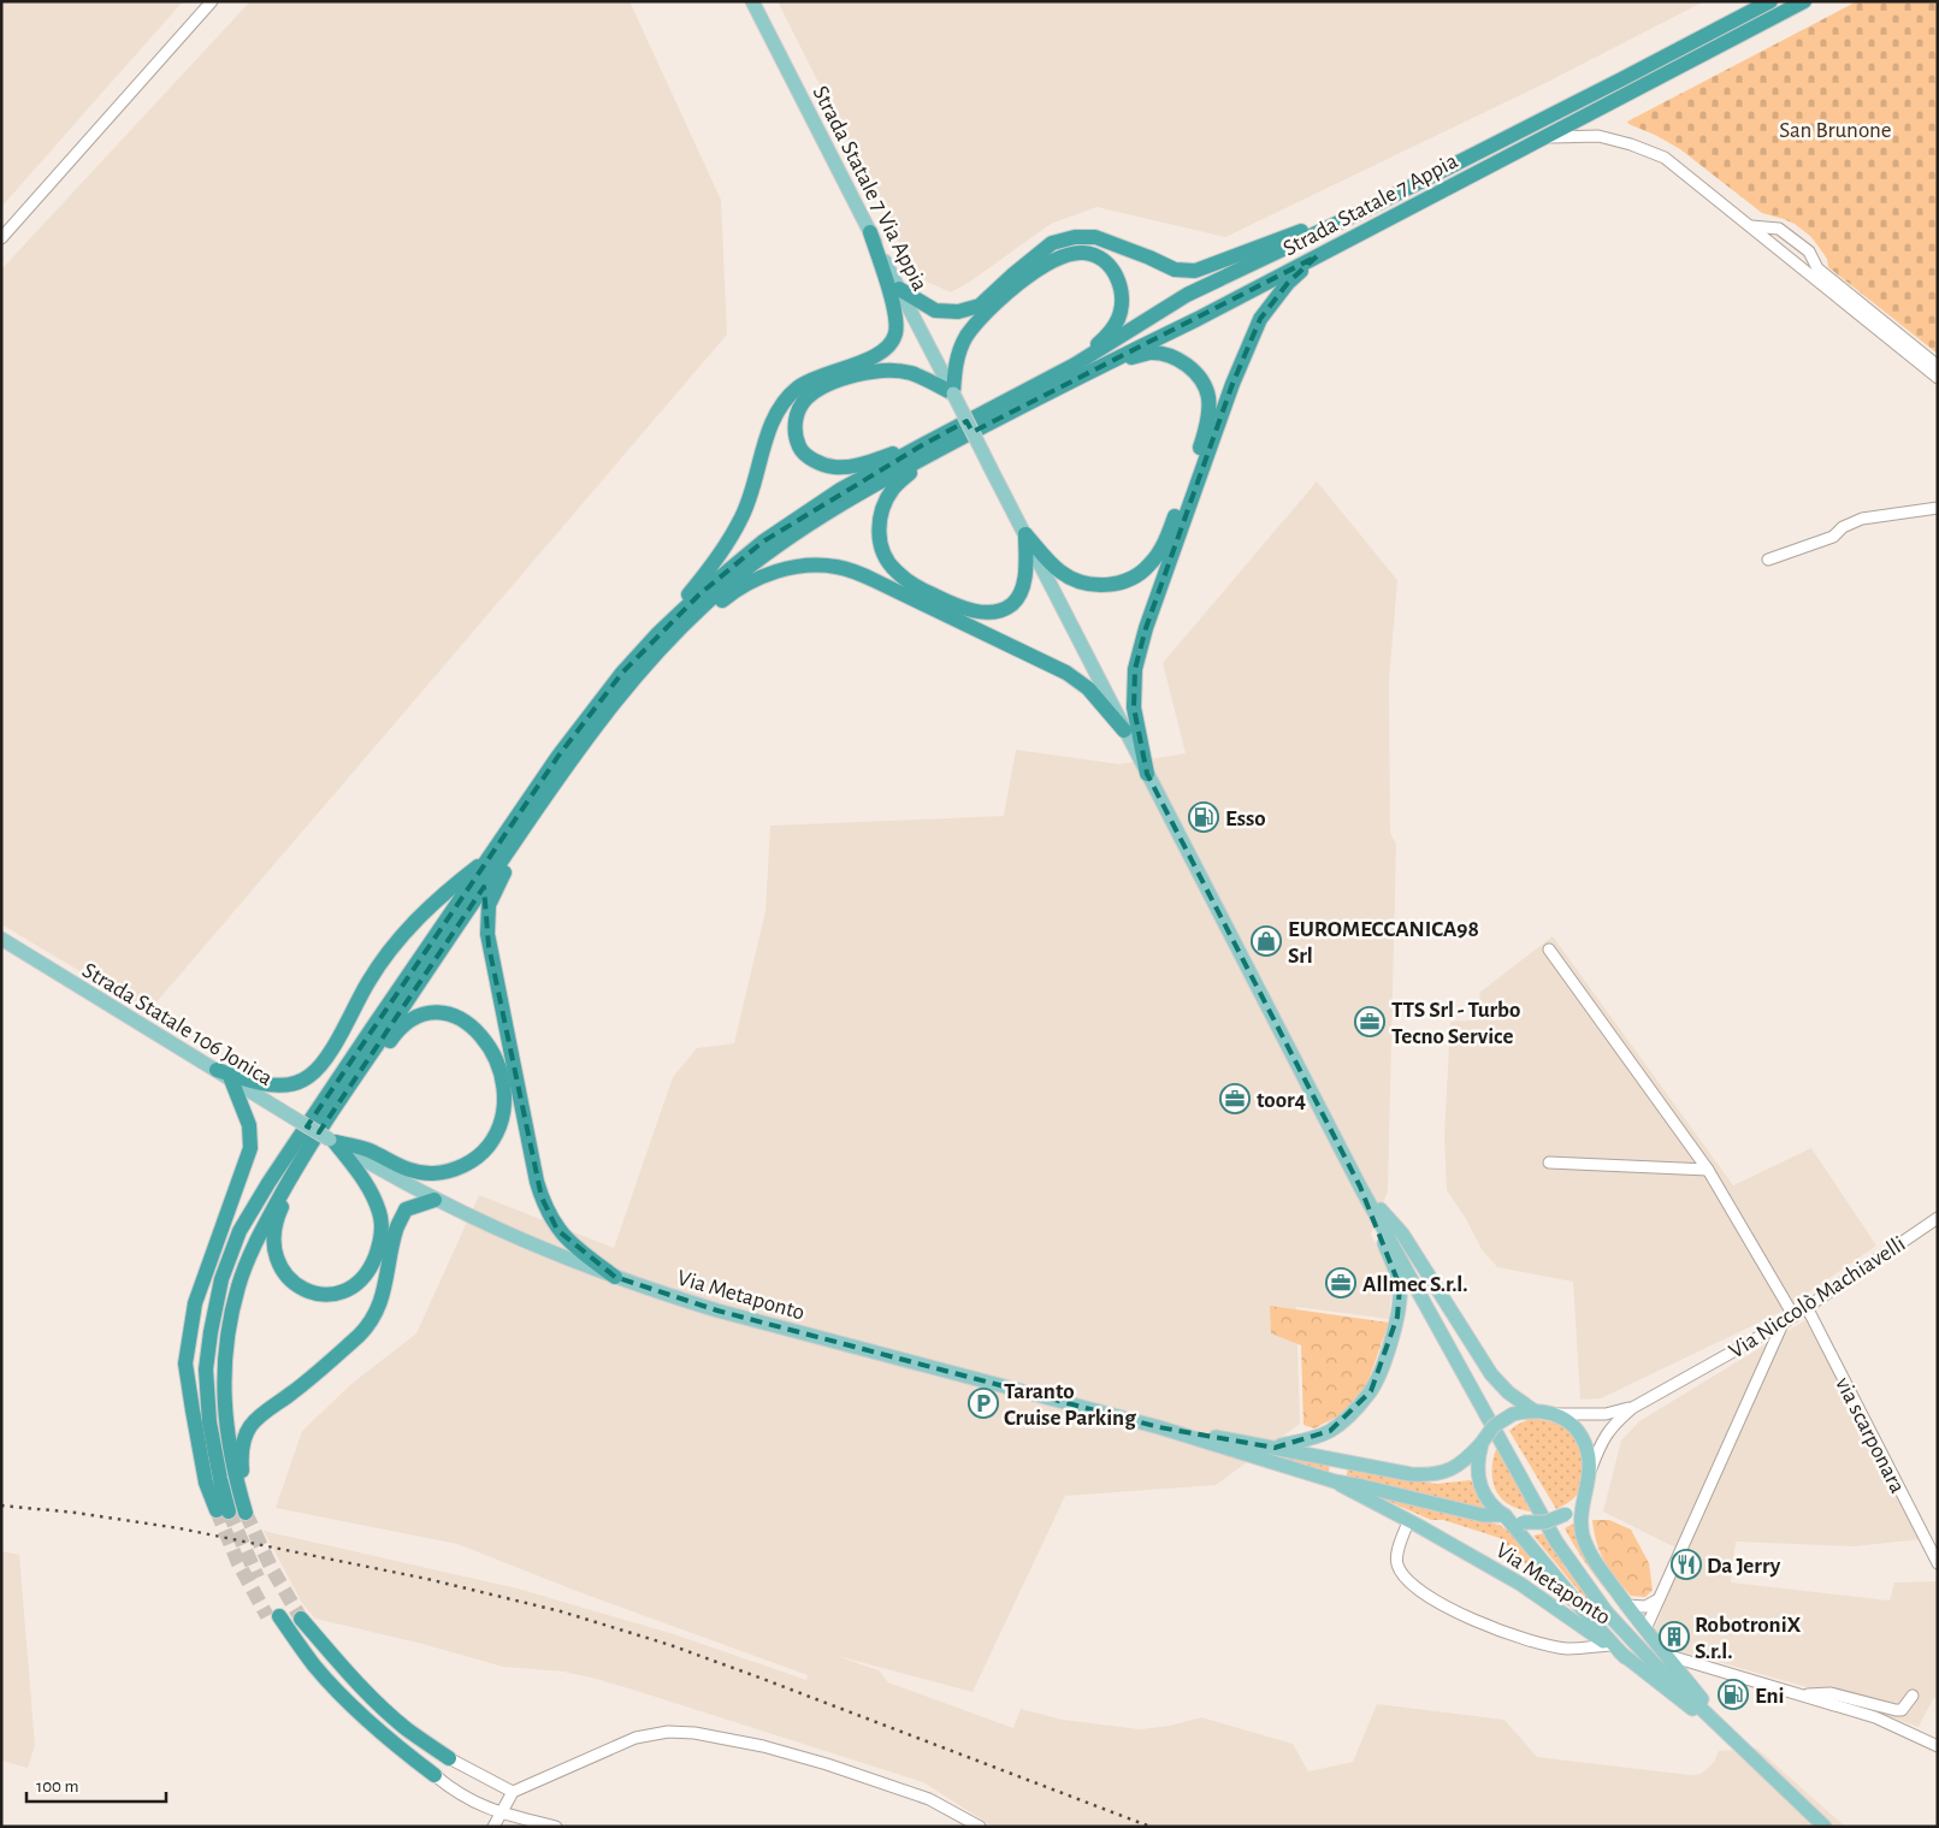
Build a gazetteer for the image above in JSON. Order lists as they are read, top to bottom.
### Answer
{
  "streets": {
    "highway": ["Strada Statale 7 Appia"],
    "main road": ["Strada Statale 7 Via Appia", "Strada Statale 106 Jonica", "Via Metaponto"],
    "street": ["Via Niccolò Machiavelli", "via scarponara"]
  },
  "crossings": [
    ["Strada Statale 106 Jonica", "Via Metaponto"],
    ["Via Niccolò Machiavelli", "via scarponara"]
  ],
  "parks": ["San Brunone"],
  "places": {
    "fuel station": ["Esso", "Eni"],
    "shop": ["EUROMECCANICA98 Srl"],
    "office": ["TTS Srl - Turbo Tecno Service", "toor4", "Allmec S.r.l."],
    "parking": ["Taranto Cruise Parking"],
    "restaurant": ["Da Jerry"],
    "building": ["RobotroniX S.r.l."]
  },
  "scale_bar": "100 m"
}
